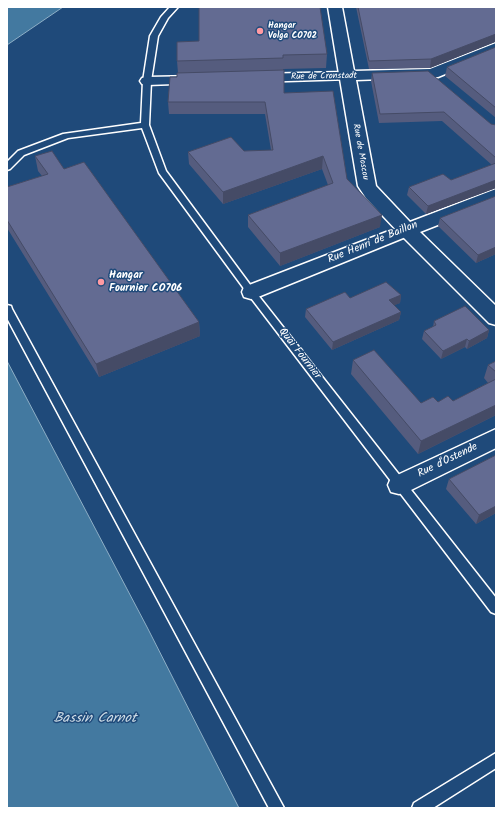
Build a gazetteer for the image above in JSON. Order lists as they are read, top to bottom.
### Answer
{
  "streets": {
    "street": [
      "Rue de Cronstadt",
      "Rue de Moscou",
      "Rue Henri de Baillon",
      "Rue d'Ostende"
    ],
    "lane": ["Quai Fournier"]
  },
  "crossings": [
    ["Rue de Cronstadt", "Rue de Moscou"],
    ["Rue de Moscou", "Rue Henri de Baillon"],
    ["Rue Henri de Baillon", "Quai Fournier"],
    ["Quai Fournier", "Rue d'Ostende"]
  ],
  "water": ["Bassin Carnot"],
  "places": ["Hangar Volga CO702", "Hangar Fournier CO706"]
}
